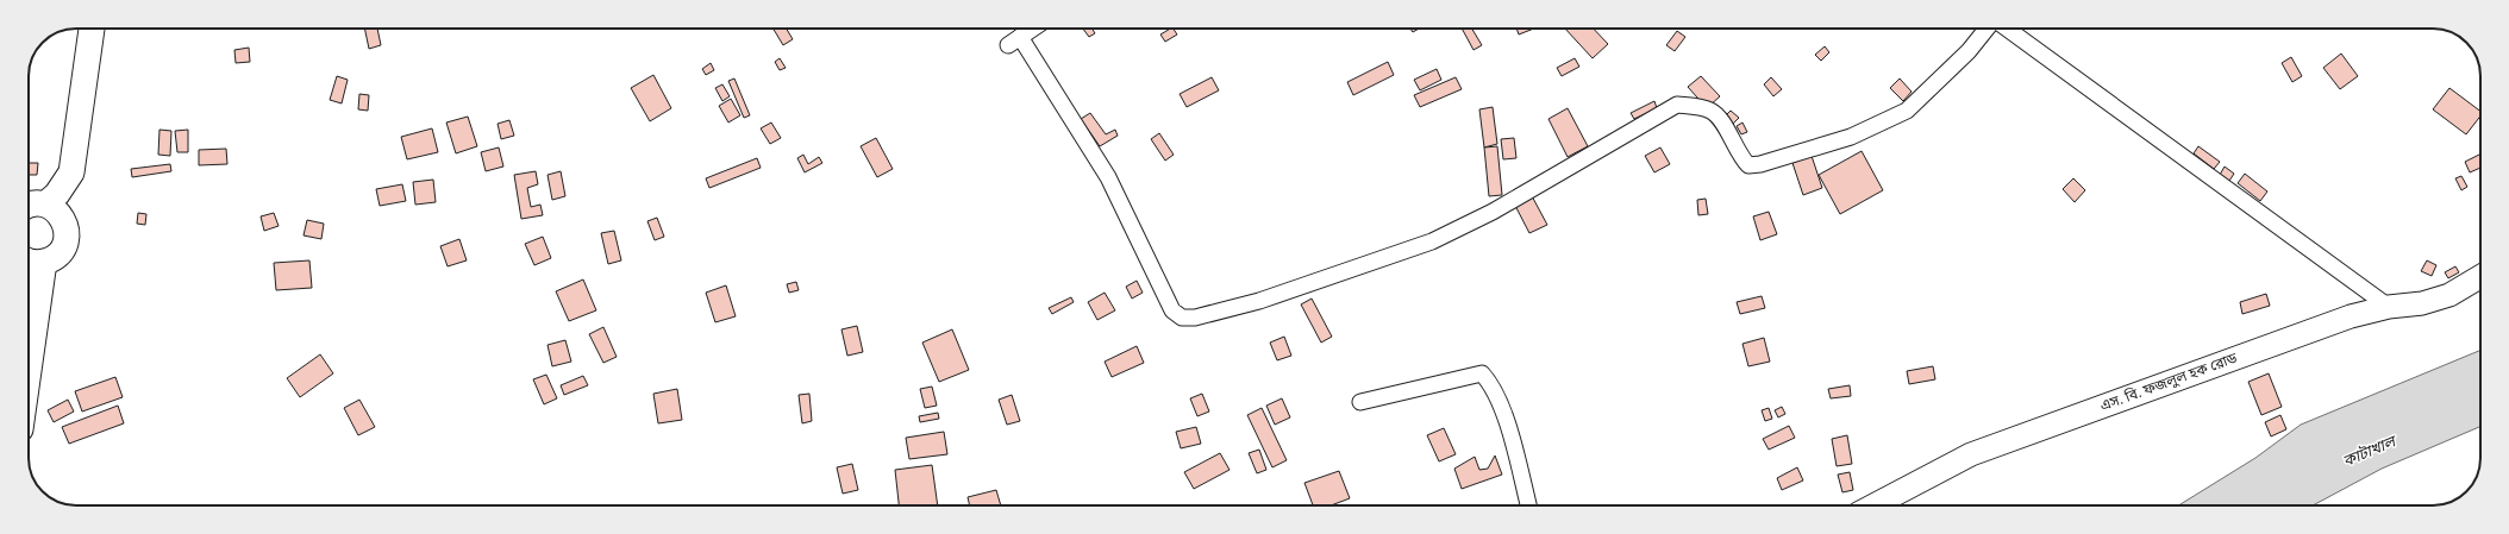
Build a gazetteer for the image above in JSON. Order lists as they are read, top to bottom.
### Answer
{
  "streets": {
    "main road": ["এস. বি. ফজলুল হক রোড"]
  },
  "water": ["কাটাখাল"]
}
